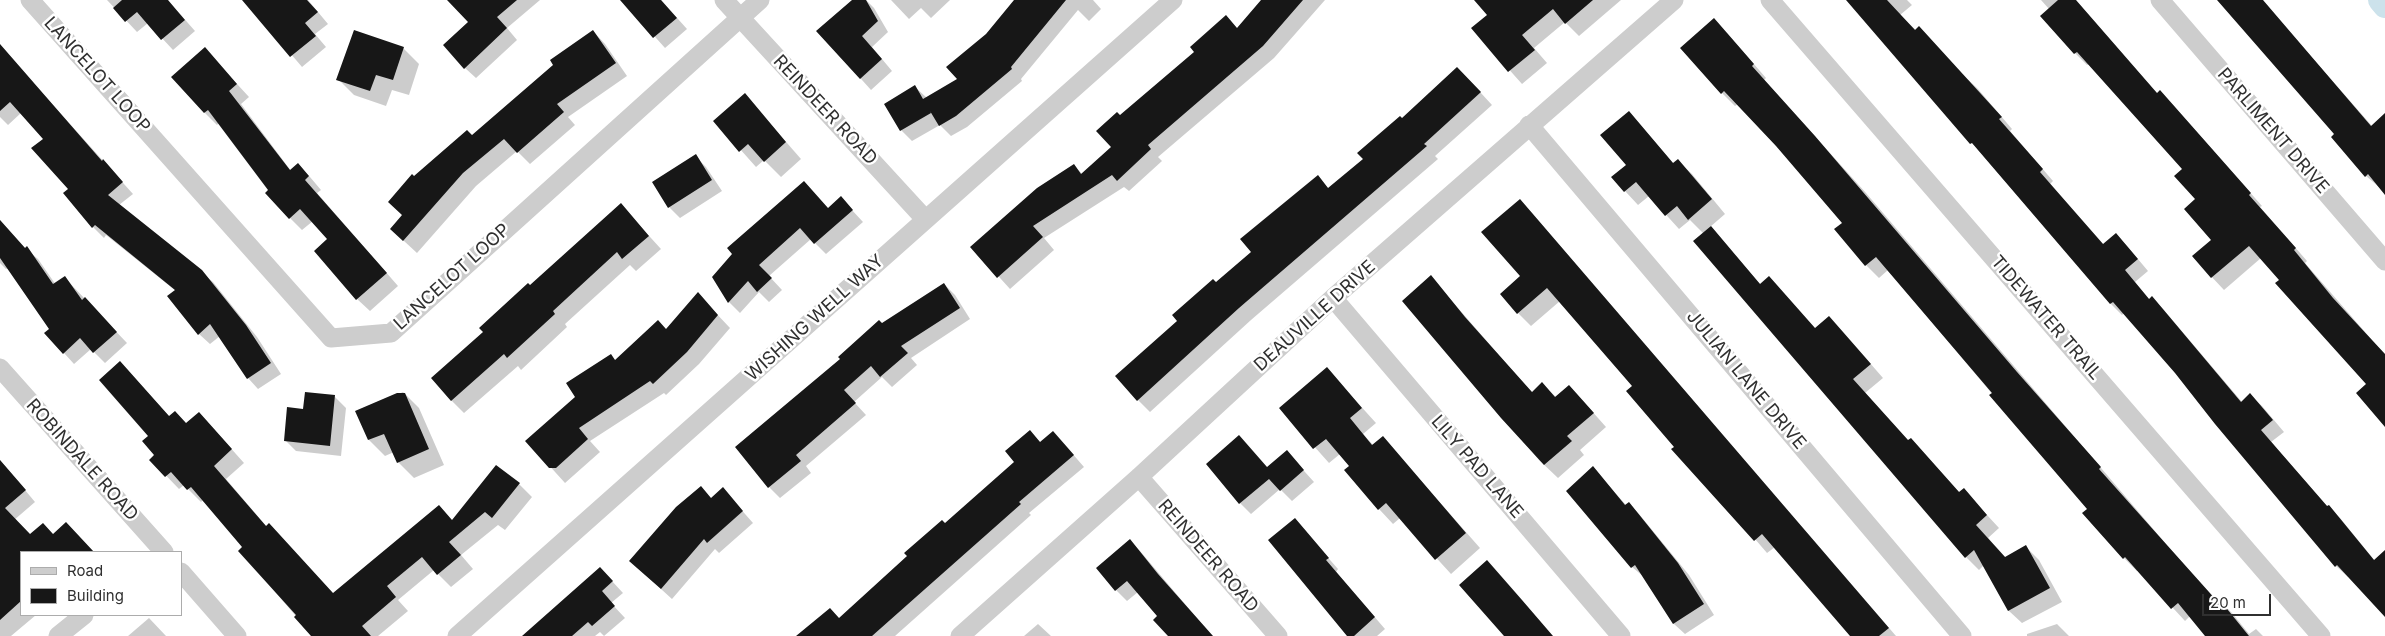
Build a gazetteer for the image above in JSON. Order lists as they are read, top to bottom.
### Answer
{
  "streets": {
    "street": [
      "LANCELOT LOOP",
      "REINDEER ROAD",
      "PARLIMENT DRIVE",
      "DEAUVILLE DRIVE",
      "WISHING WELL WAY",
      "TIDEWATER TRAIL",
      "JULIAN LANE DRIVE",
      "ROBINDALE ROAD",
      "LILY PAD LANE"
    ]
  },
  "crossings": [
    ["LANCELOT LOOP", "REINDEER ROAD"],
    ["REINDEER ROAD", "DEAUVILLE DRIVE"],
    ["REINDEER ROAD", "WISHING WELL WAY"],
    ["DEAUVILLE DRIVE", "JULIAN LANE DRIVE"],
    ["DEAUVILLE DRIVE", "LILY PAD LANE"]
  ],
  "legend": ["Road", "Building"],
  "scale_bar": "20 m"
}
